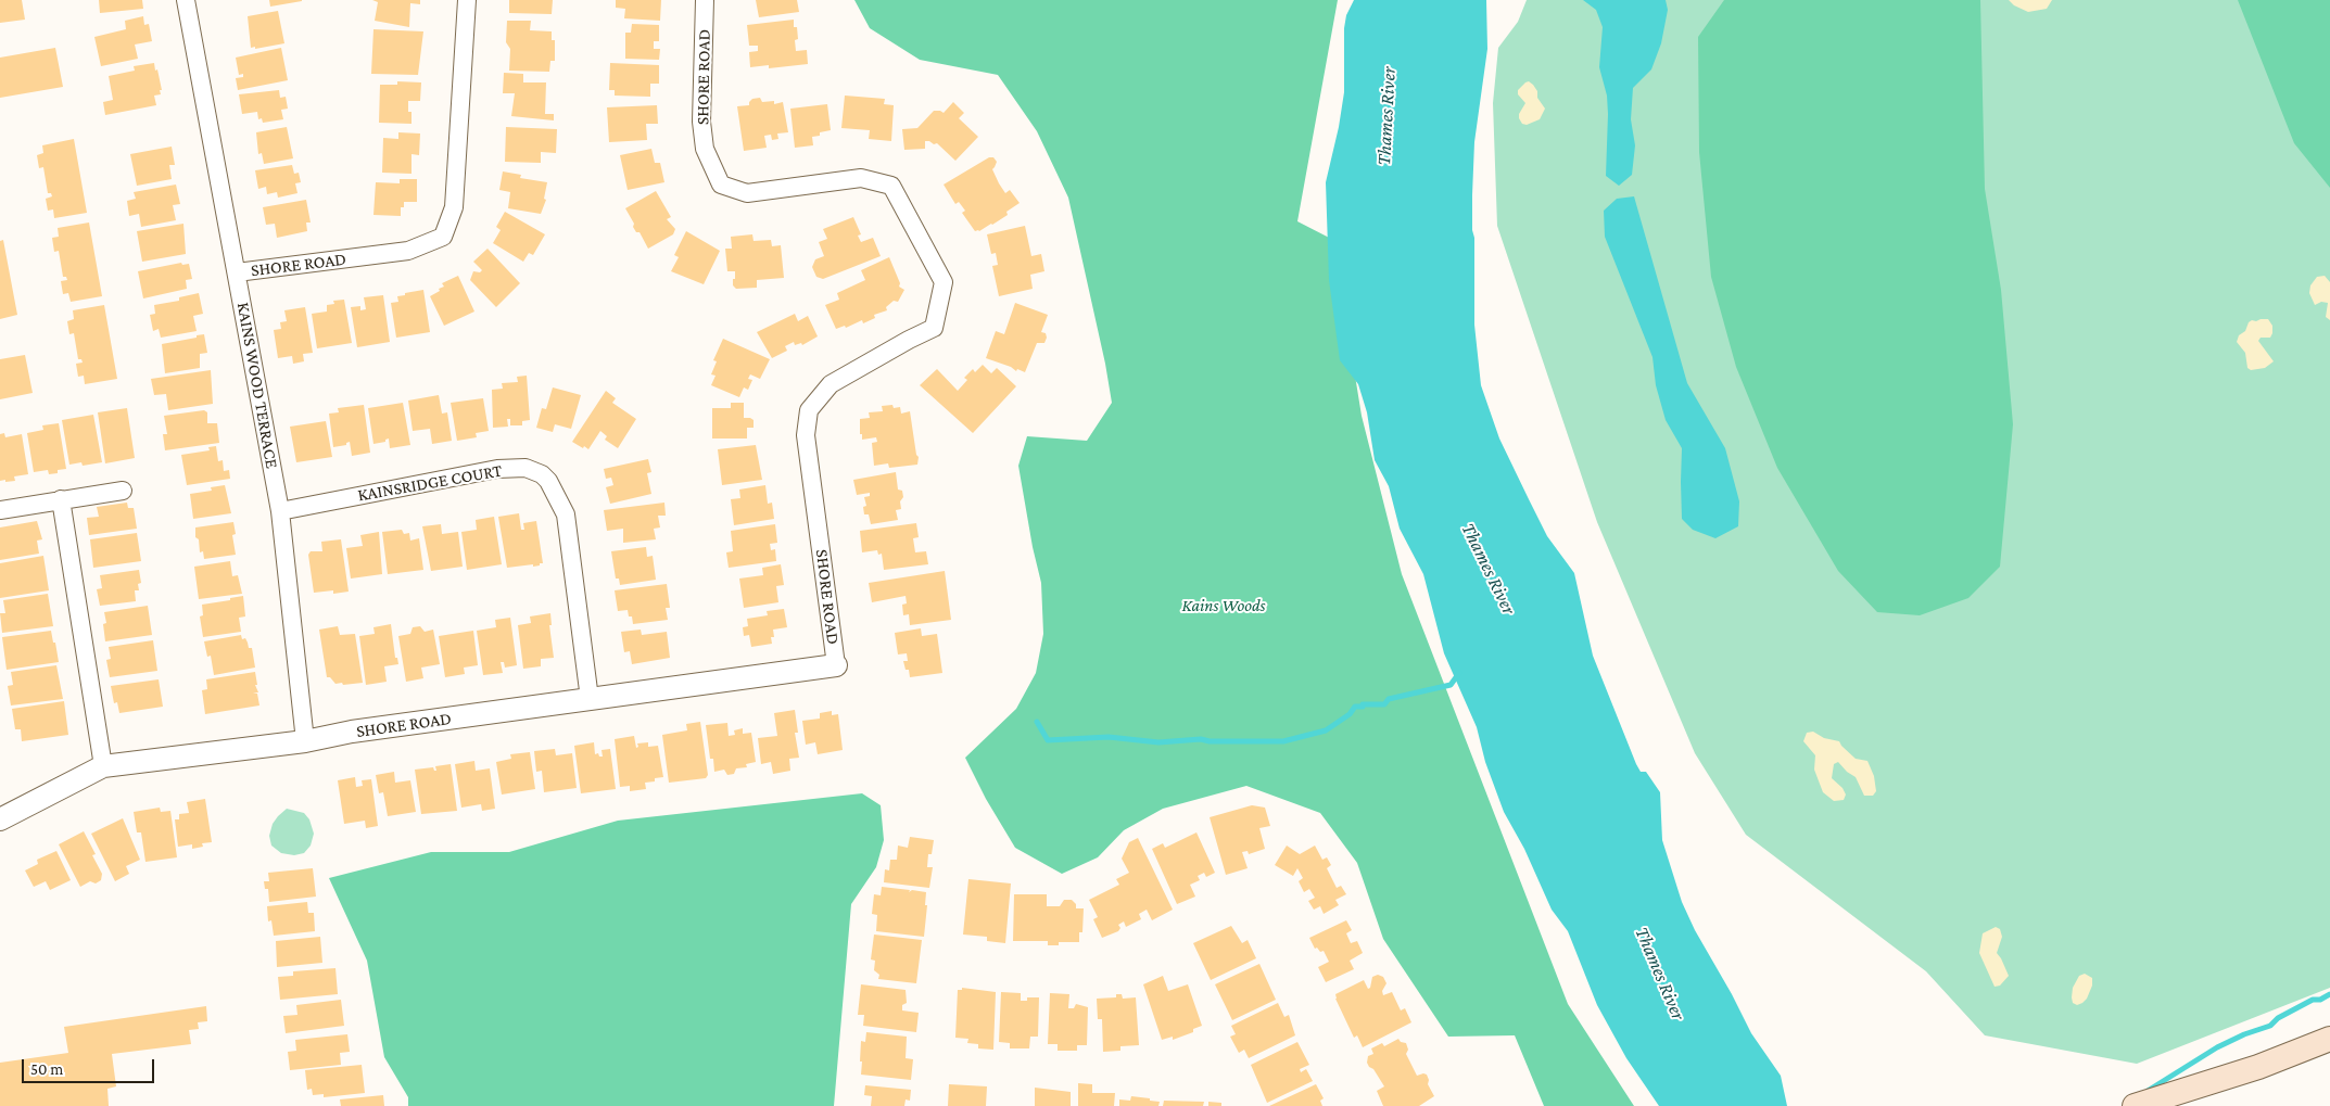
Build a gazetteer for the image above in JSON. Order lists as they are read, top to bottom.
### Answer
{
  "streets": {
    "street": ["SHORE ROAD", "KAINS WOOD TERRACE", "KAINSRIDGE COURT"]
  },
  "crossings": [
    ["SHORE ROAD", "KAINS WOOD TERRACE"],
    ["SHORE ROAD", "KAINSRIDGE COURT"],
    ["KAINS WOOD TERRACE", "KAINSRIDGE COURT"]
  ],
  "water": ["Thames River"],
  "parks": ["Kains Woods"],
  "scale_bar": "50 m"
}
